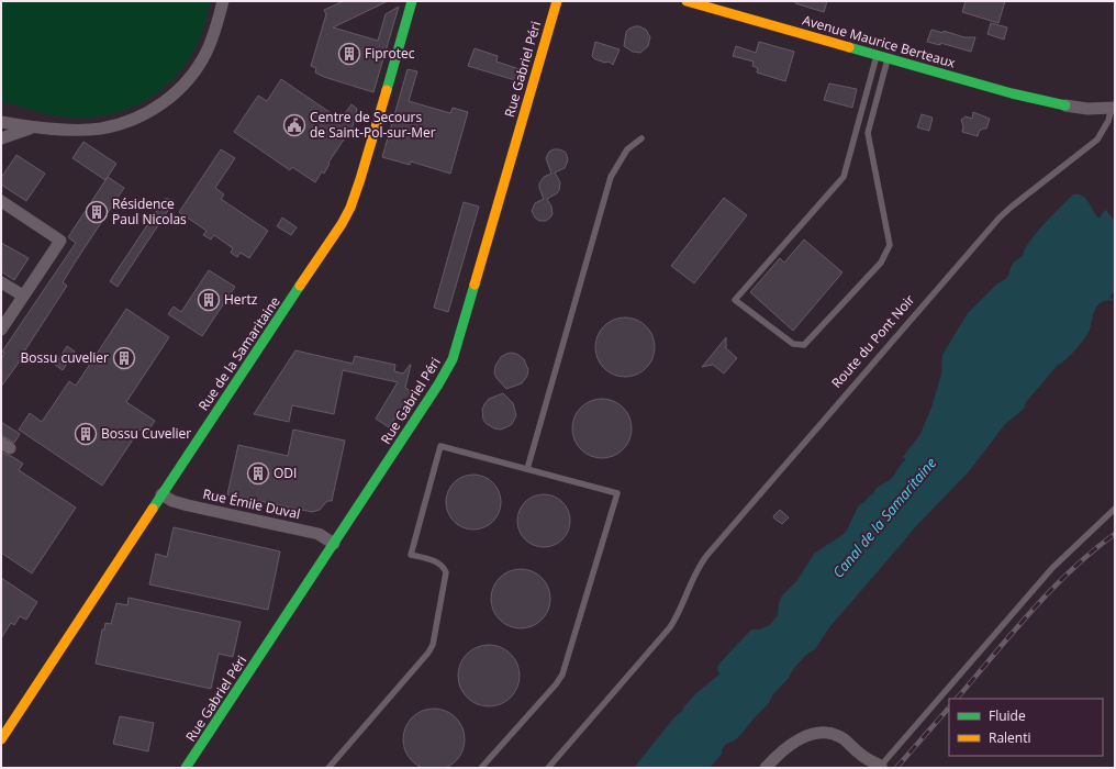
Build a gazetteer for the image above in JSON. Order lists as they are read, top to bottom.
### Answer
{
  "streets": {
    "street": [
      "Avenue Maurice Berteaux",
      "Rue Gabriel Péri",
      "Route du Pont Noir",
      "Rue de la Samaritaine",
      "Rue Émile Duval"
    ]
  },
  "crossings": [
    ["Avenue Maurice Berteaux", "Route du Pont Noir"],
    ["Rue Gabriel Péri", "Rue Émile Duval"],
    ["Rue de la Samaritaine", "Rue Émile Duval"]
  ],
  "water": ["Canal de la Samaritaine"],
  "places": {
    "building": [
      "Fiprotec",
      "Résidence Paul Nicolas",
      "Hertz",
      "Bossu cuvelier",
      "Bossu Cuvelier",
      "ODI"
    ],
    "public building": ["Centre de Secours de Saint-Pol-sur-Mer"]
  },
  "legend": ["Fluide", "Ralenti"]
}
